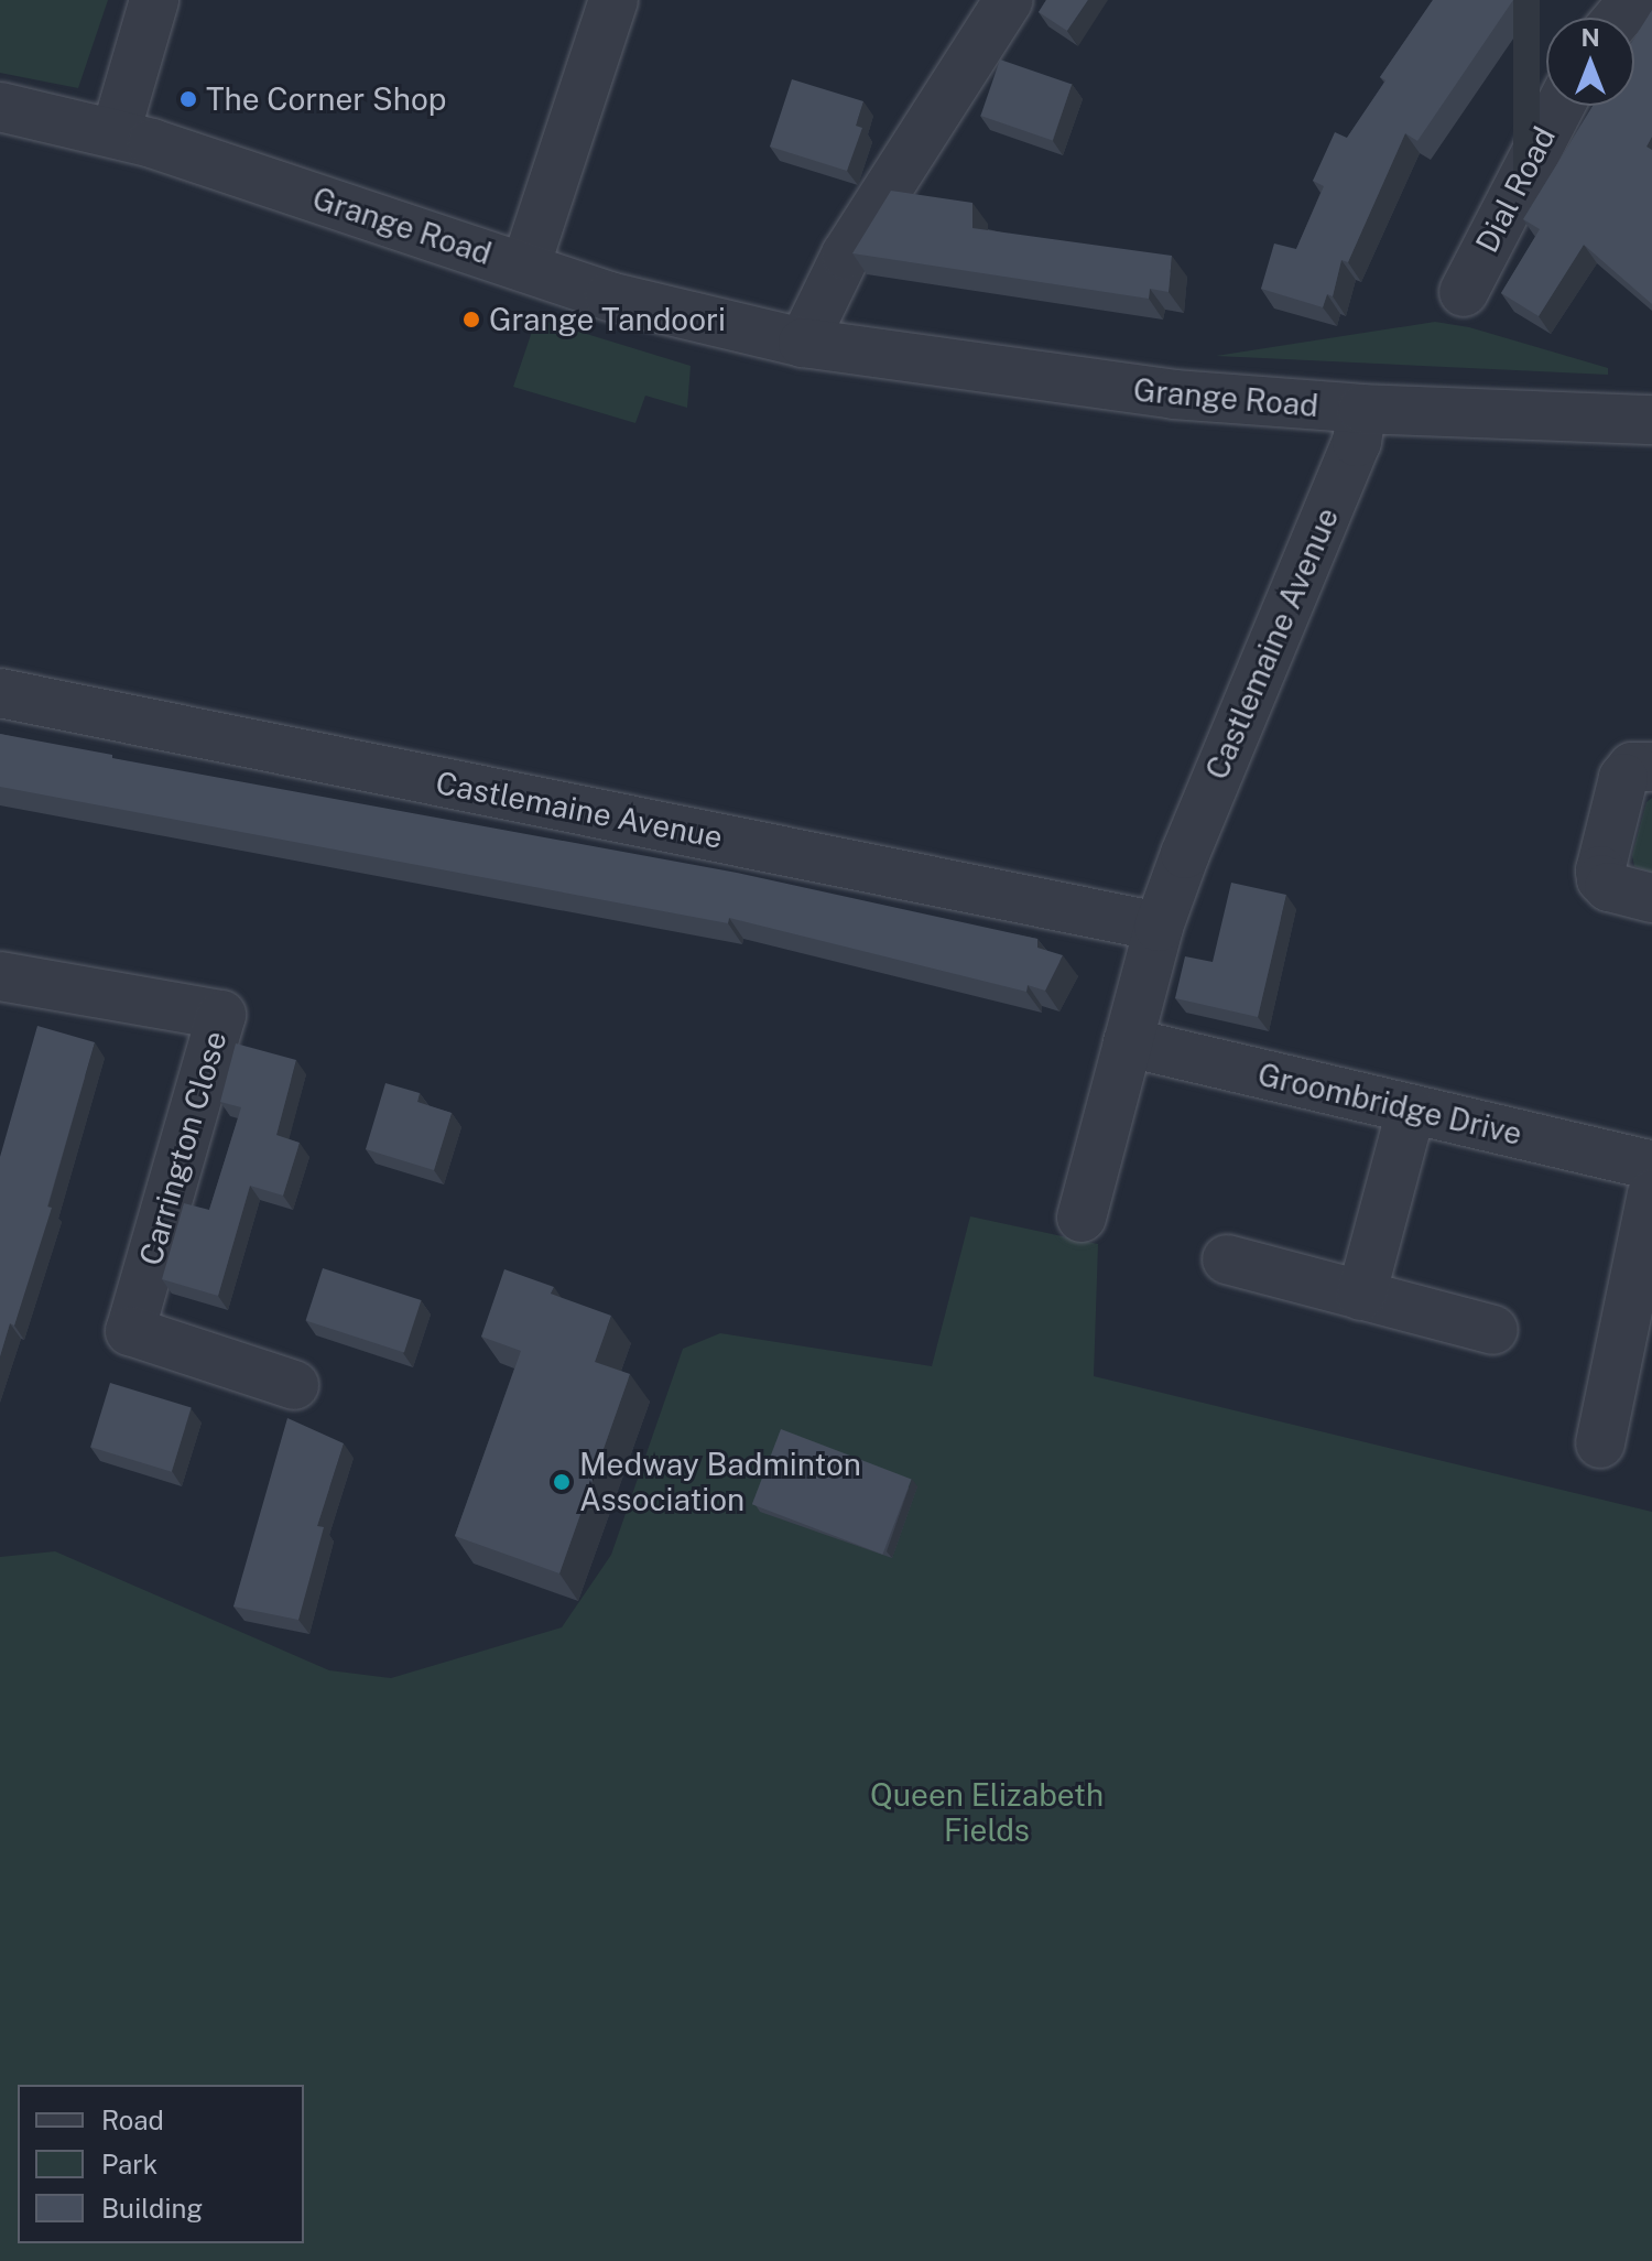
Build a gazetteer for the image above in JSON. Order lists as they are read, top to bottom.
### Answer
{
  "streets": {
    "street": [
      "Dial Road",
      "Grange Road",
      "Castlemaine Avenue",
      "Groombridge Drive",
      "Carrington Close"
    ]
  },
  "crossings": [
    ["Grange Road", "Castlemaine Avenue"],
    ["Castlemaine Avenue", "Groombridge Drive"]
  ],
  "parks": ["Queen Elizabeth Fields"],
  "places": ["The Corner Shop", "Grange Tandoori", "Medway Badminton Association"],
  "legend": ["Road", "Park", "Building"],
  "north": "top"
}
